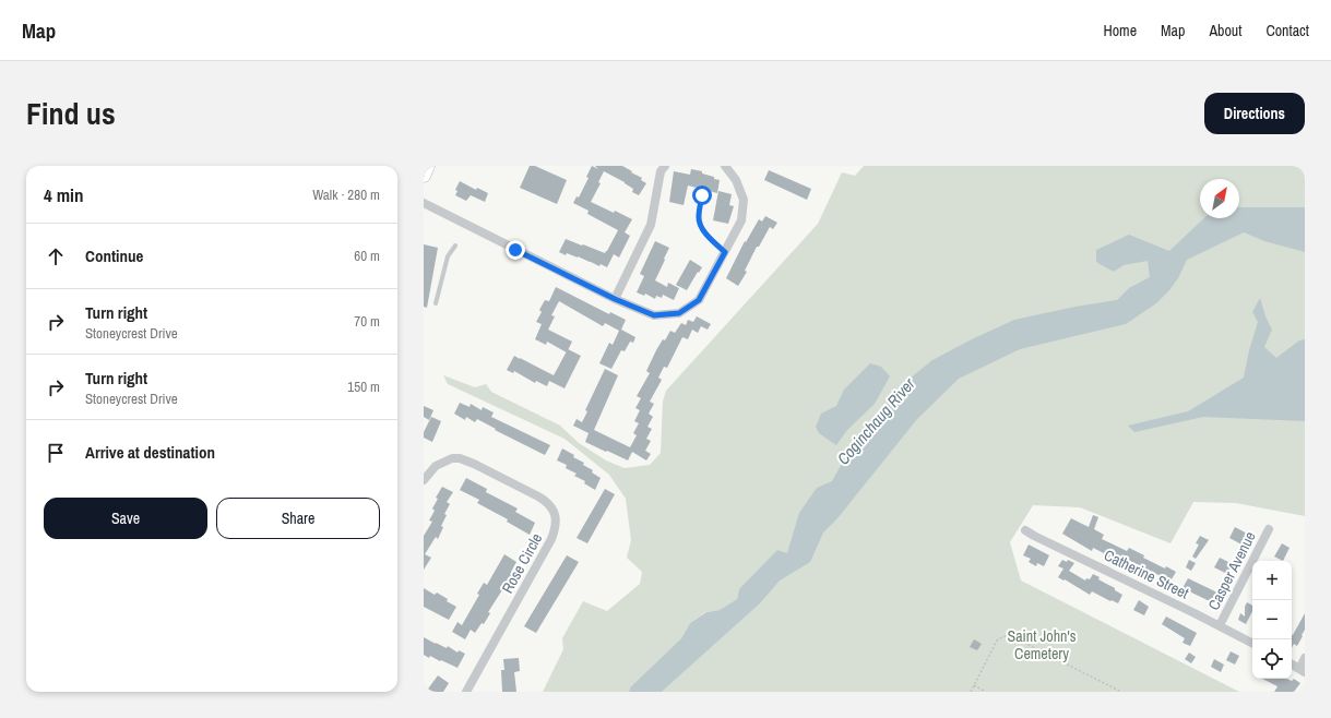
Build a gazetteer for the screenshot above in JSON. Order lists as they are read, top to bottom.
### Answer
{
  "streets": {
    "street": ["Rose Circle", "Casper Avenue", "Catherine Street"]
  },
  "crossings": [
    ["Casper Avenue", "Catherine Street"]
  ],
  "water": ["Coginchaug River"],
  "parks": ["Saint John's Cemetery"],
  "north": "top right",
  "page": {
    "header": "Map",
    "nav": [
      "Home",
      "Map",
      "About",
      "Contact"
    ],
    "title": "Find us",
    "buttons": [
      "Directions",
      ["Save", "Share"]
    ],
    "heading": ["4 min", "Walk · 280 m"],
    "list": [
      ["Continue", "60 m"],
      ["Turn right", "Stoneycrest Drive", "70 m"],
      ["Turn right", "Stoneycrest Drive", "150 m"],
      "Arrive at destination"
    ],
    "map_buttons": ["+", "−"]
  }
}
